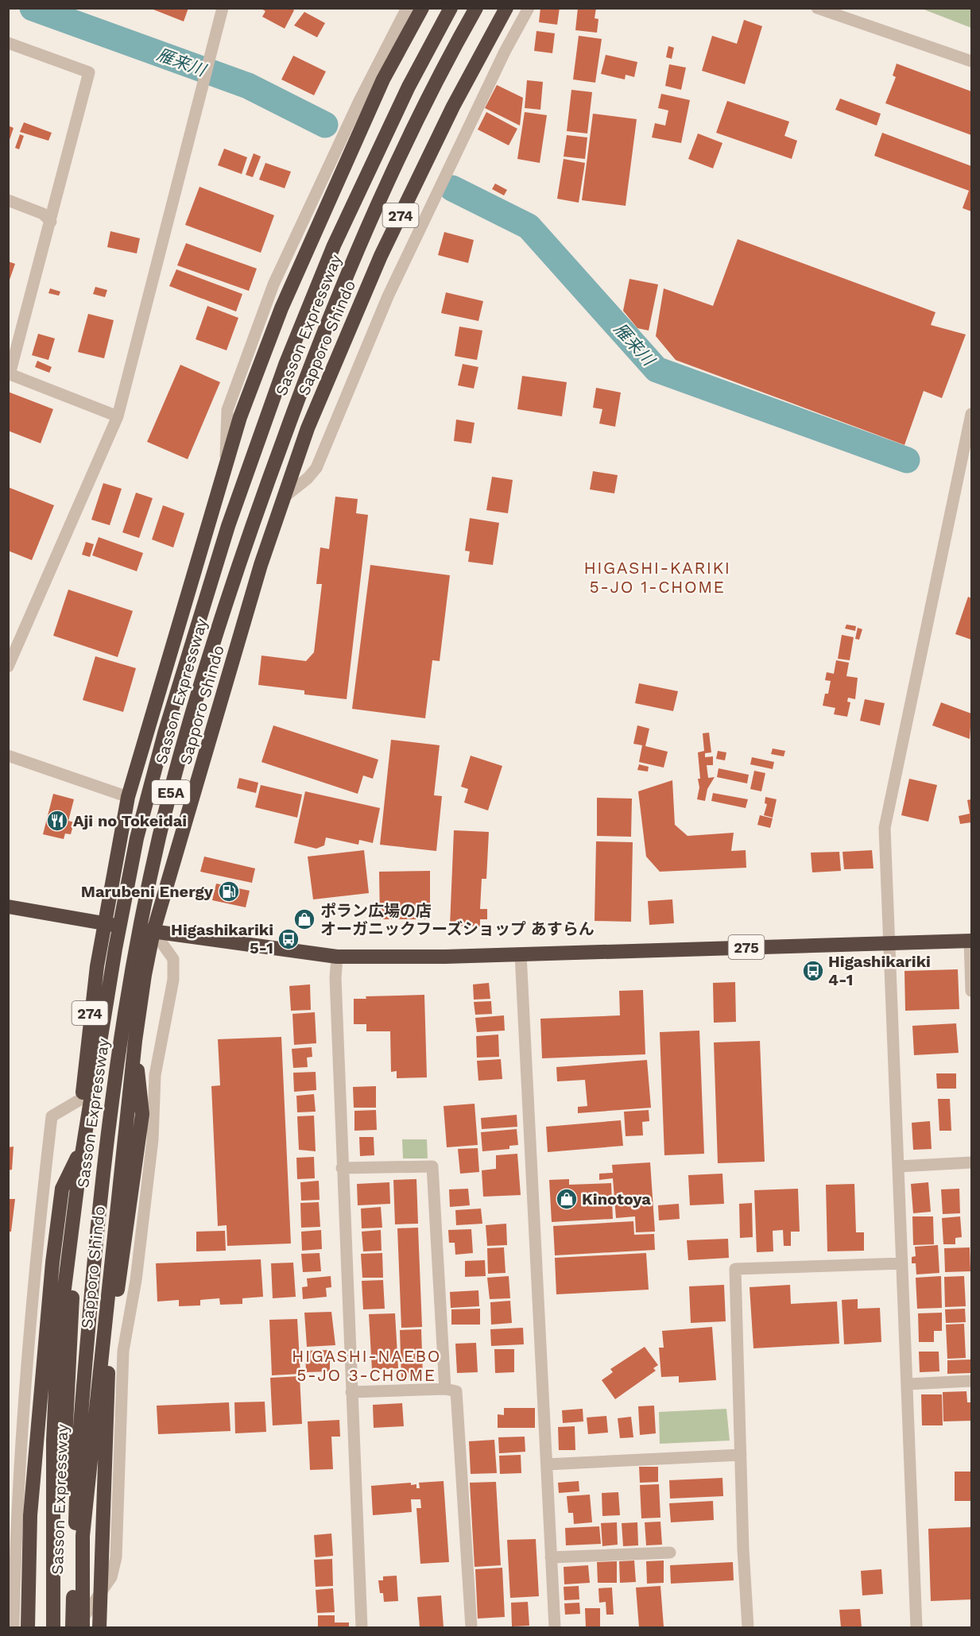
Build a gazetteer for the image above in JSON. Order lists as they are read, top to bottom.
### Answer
{
  "streets": {
    "highway": [
      "274",
      "Sasson Expressway",
      "Sapporo Shindo",
      "E5A",
      "275"
    ]
  },
  "crossings": [
    ["Sasson Expressway", "Sapporo Shindo"],
    ["Sapporo Shindo", "275"]
  ],
  "districts": ["HIGASHI-KARIKI 5-JO 1-CHOME", "HIGASHI-NAEBO 5-JO 3-CHOME"],
  "water": ["雁来川"],
  "places": {
    "restaurant": ["Aji no Tokeidai"],
    "fuel station": ["Marubeni Energy"],
    "shop": ["ポラン広場の店 オーガニックフーズショップ あすらん", "Kinotoya"],
    "bus stop": ["Higashikariki 5-1", "Higashikariki 4-1"]
  }
}
